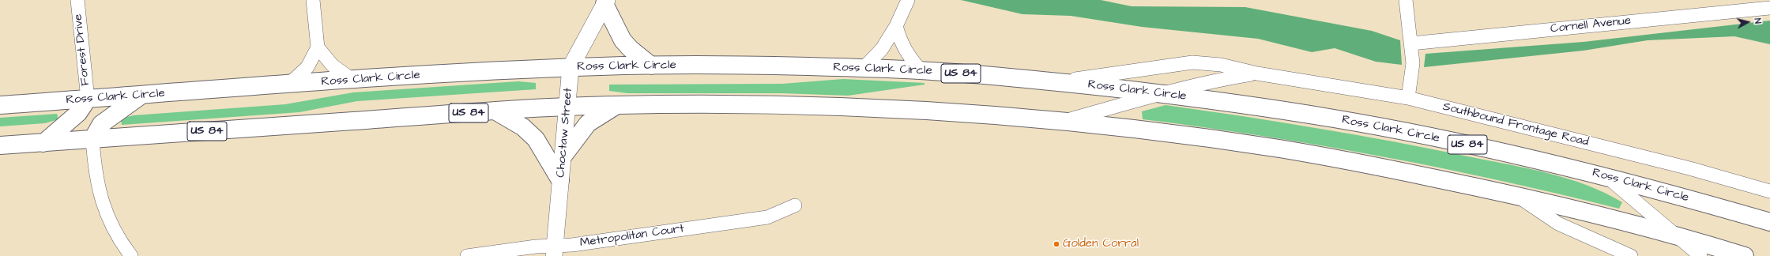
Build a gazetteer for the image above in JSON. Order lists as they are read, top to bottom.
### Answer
{
  "streets": {
    "highway": ["Ross Clark Circle", "US 84"],
    "street": [
      "Cornell Avenue",
      "Forest Drive",
      "Southbound Frontage Road",
      "Choctaw Street",
      "Metropolitan Court"
    ]
  },
  "crossings": [
    ["Forest Drive", "Ross Clark Circle"],
    ["Ross Clark Circle", "Southbound Frontage Road"],
    ["Ross Clark Circle", "Choctaw Street"],
    ["US 84", "Southbound Frontage Road"],
    ["US 84", "Choctaw Street"],
    ["Choctaw Street", "Metropolitan Court"]
  ],
  "places": ["Golden Corral"],
  "north": "right"
}
